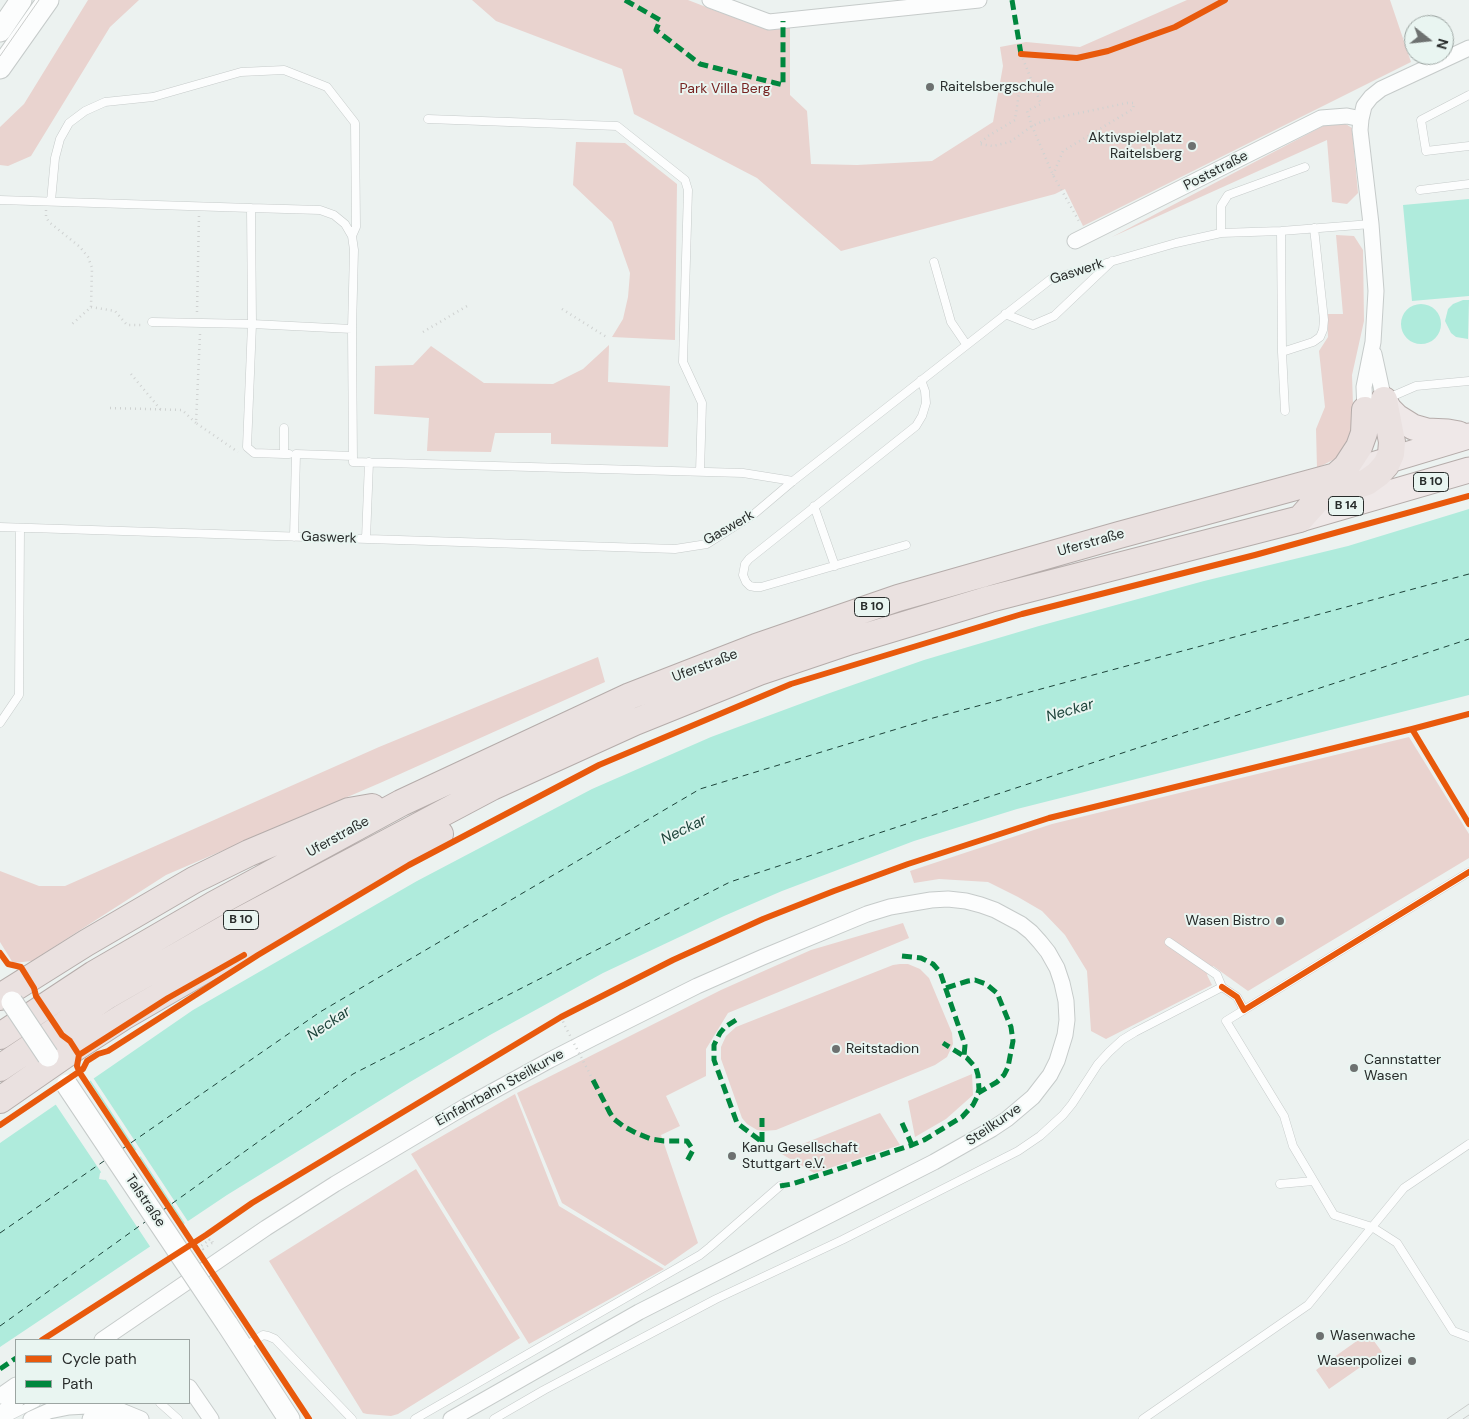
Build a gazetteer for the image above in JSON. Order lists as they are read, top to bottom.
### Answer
{
  "streets": {
    "highway": ["B 10", "Uferstraße"],
    "main road": ["B 14", "Talstraße"],
    "street": ["Poststraße", "Einfahrbahn Steilkurve", "Steilkurve"],
    "lane": ["Gaswerk"]
  },
  "crossings": [
    ["B 10", "Uferstraße"],
    ["B 10", "Talstraße"],
    ["Einfahrbahn Steilkurve", "Steilkurve"]
  ],
  "water": ["Neckar"],
  "parks": ["Park Villa Berg"],
  "places": [
    "Raitelsbergschule",
    "Aktivspielplatz Raitelsberg",
    "Wasen Bistro",
    "Reitstadion",
    "Cannstatter Wasen",
    "Kanu Gesellschaft Stuttgart e.V.",
    "Wasenwache",
    "Wasenpolizei"
  ],
  "legend": ["Cycle path", "Path"],
  "north": "right"
}
